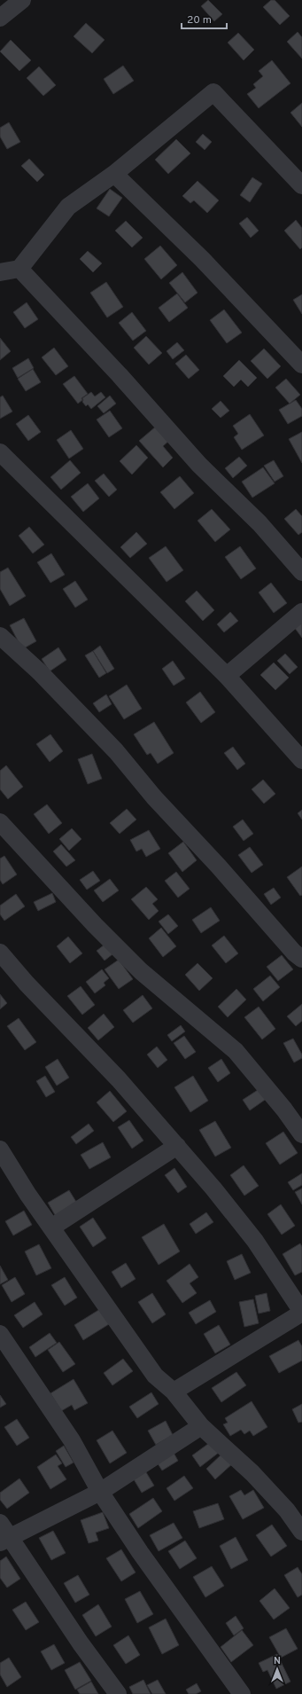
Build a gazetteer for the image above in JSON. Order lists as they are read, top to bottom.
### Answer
{
  "scale_bar": "20 m",
  "north": "top"
}
